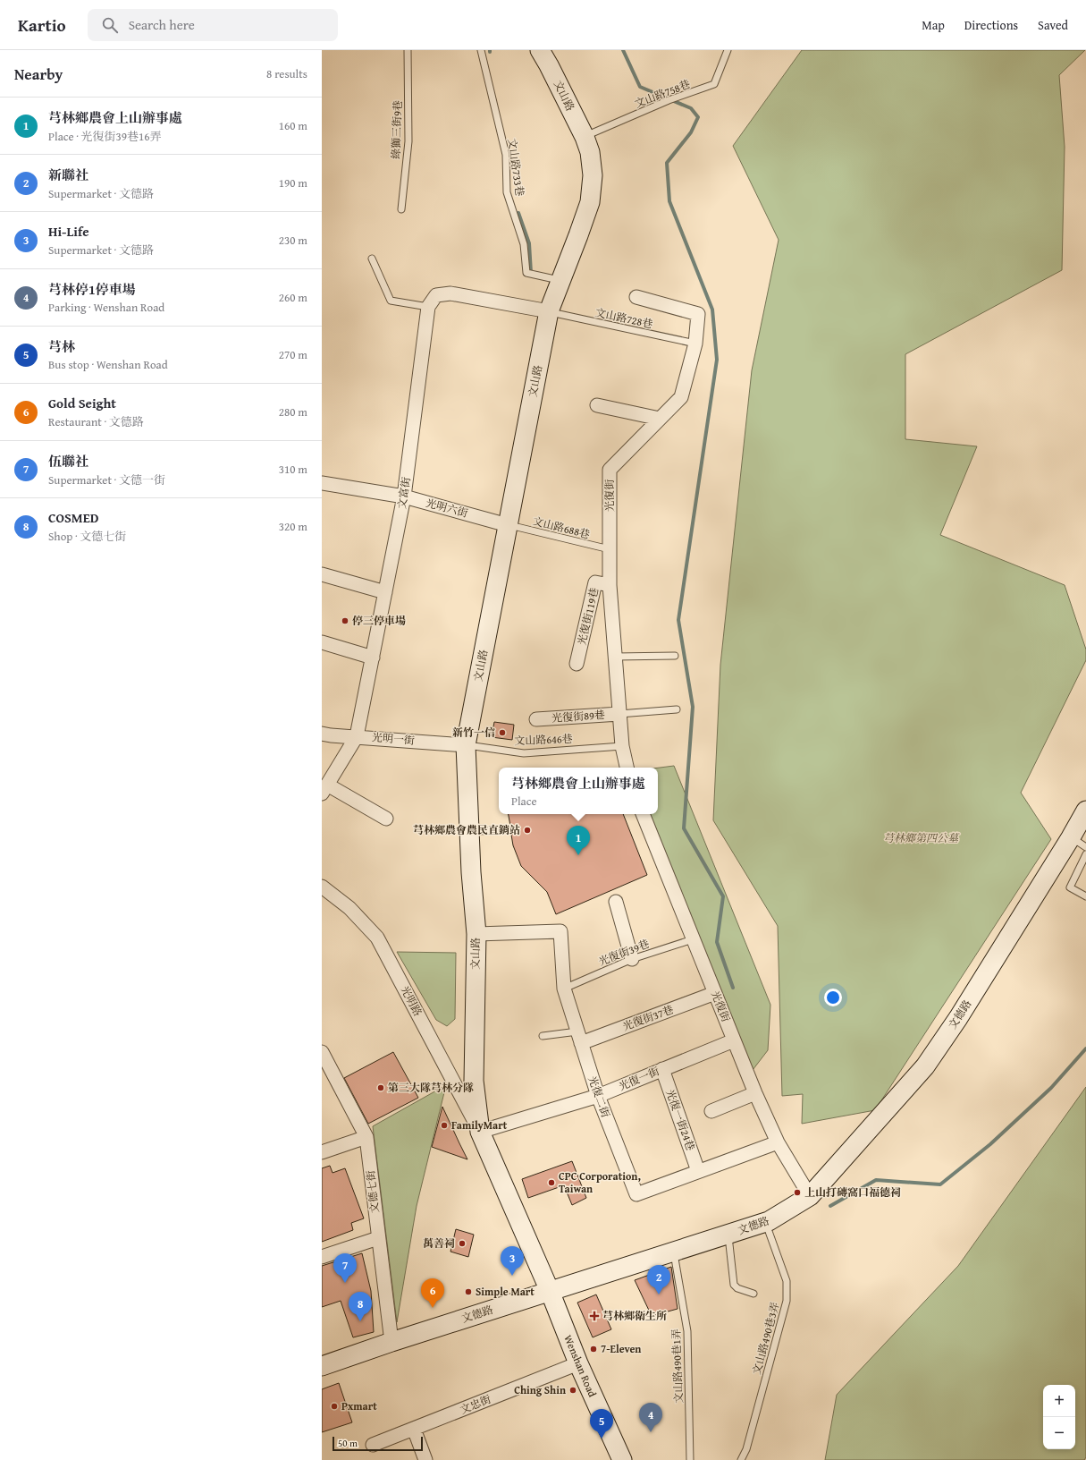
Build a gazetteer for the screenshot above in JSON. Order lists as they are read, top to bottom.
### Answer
{
  "streets": {
    "main road": ["文山路", "文德路", "Wenshan Road"],
    "street": [
      "文富街",
      "光復街",
      "光明六街",
      "光復街119巷",
      "光復街89巷",
      "光明一街",
      "光明路",
      "光復街37巷",
      "光復一街",
      "光復二街",
      "光復一街24巷",
      "文德七街",
      "文忠街"
    ],
    "lane": [
      "文山路758巷",
      "綠獅三街9巷",
      "文山路733巷",
      "文山路728巷",
      "文山路688巷",
      "文山路646巷",
      "光復街39巷",
      "文山路490巷3弄",
      "文山路490巷1弄"
    ]
  },
  "crossings": [
    ["文山路758巷", "文山路"],
    ["文山路", "文山路733巷"],
    ["文山路", "文山路728巷"],
    ["文山路", "光明六街"],
    ["文山路", "文山路688巷"],
    ["文山路", "光明一街"],
    ["文山路", "文山路646巷"],
    ["文山路", "光明路"],
    ["文山路", "文德路"],
    ["文山路", "光復一街"],
    ["文山路", "光復二街"],
    ["文山路", "Wenshan Road"],
    ["文山路728巷", "光復街"],
    ["文富街", "光明六街"],
    ["文富街", "光明一街"],
    ["光復街", "文山路688巷"],
    ["光復街", "光復街119巷"],
    ["光復街", "光復街89巷"],
    ["光復街", "文山路646巷"],
    ["光復街", "光復街39巷"],
    ["光復街", "文德路"],
    ["光復街", "光復街37巷"],
    ["光復街", "光復一街"],
    ["光復街", "光復二街"],
    ["光明六街", "文山路688巷"],
    ["光明一街", "文山路646巷"],
    ["光復街39巷", "光復二街"],
    ["光明路", "光復一街"],
    ["文德路", "文德七街"],
    ["文德路", "文山路490巷3弄"],
    ["文德路", "Wenshan Road"],
    ["文德路", "文山路490巷1弄"],
    ["光復街37巷", "光復二街"],
    ["光復一街", "光復二街"],
    ["光復一街", "光復一街24巷"],
    ["光復二街", "光復一街24巷"],
    ["Wenshan Road", "文忠街"]
  ],
  "parks": ["芎林鄉第四公墓"],
  "places": {
    "other": [
      "停三停車場",
      "新竹一信",
      "芎林鄉農會農民直銷站",
      "第三大隊芎林分隊",
      "FamilyMart",
      "CPC Corporation, Taiwan",
      "上山打磚窩口福德祠",
      "萬善祠",
      "Simple Mart",
      "7-Eleven",
      "Ching Shin",
      "Pxmart"
    ],
    "health": ["芎林鄉衛生所"]
  },
  "scale_bar": "50 m",
  "page": {
    "header": "Kartio",
    "search": "Search here",
    "nav": ["Map", "Directions", "Saved"],
    "heading": ["Nearby", "8 results"],
    "list": [
      {
        "mark": "1",
        "name": "芎林鄉農會上山辦事處",
        "note": "Place · 光復街39巷16弄",
        "value": "160 m"
      },
      {
        "mark": "2",
        "name": "新聯社",
        "note": "Supermarket · 文德路",
        "value": "190 m"
      },
      {
        "mark": "3",
        "name": "Hi-Life",
        "note": "Supermarket · 文德路",
        "value": "230 m"
      },
      {
        "mark": "4",
        "name": "芎林停1停車場",
        "note": "Parking · Wenshan Road",
        "value": "260 m"
      },
      {
        "mark": "5",
        "name": "芎林",
        "note": "Bus stop · Wenshan Road",
        "value": "270 m"
      },
      {
        "mark": "6",
        "name": "Gold Seight",
        "note": "Restaurant · 文德路",
        "value": "280 m"
      },
      {
        "mark": "7",
        "name": "伍聯社",
        "note": "Supermarket · 文德一街",
        "value": "310 m"
      },
      {
        "mark": "8",
        "name": "COSMED",
        "note": "Shop · 文德七街",
        "value": "320 m"
      }
    ],
    "popup": ["芎林鄉農會上山辦事處", "Place"],
    "pins": [
      "1",
      "3",
      "7",
      "2",
      "6",
      "8",
      "4",
      "5"
    ],
    "map_buttons": ["+", "−"],
    "scale": "50 m"
  }
}
